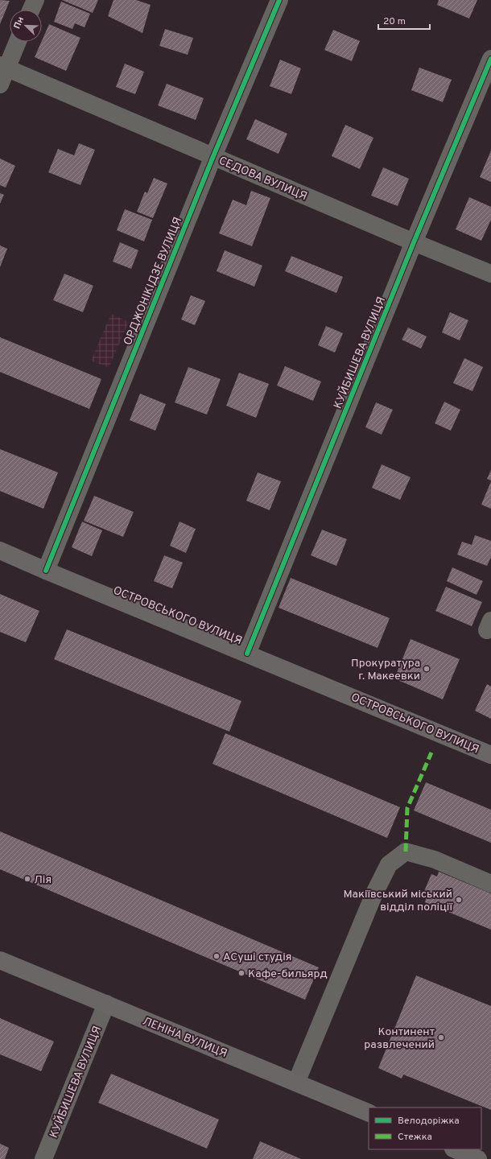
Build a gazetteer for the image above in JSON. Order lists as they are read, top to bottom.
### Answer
{
  "streets": {
    "street": [
      "СЕДОВА ВУЛИЦЯ",
      "ОРДЖОНІКІДЗЕ ВУЛИЦЯ",
      "КУЙБИШЕВА ВУЛИЦЯ",
      "ОСТРОВСЬКОГО ВУЛИЦЯ",
      "ЛЕНІНА ВУЛИЦЯ"
    ]
  },
  "crossings": [
    ["СЕДОВА ВУЛИЦЯ", "ОРДЖОНІКІДЗЕ ВУЛИЦЯ"],
    ["СЕДОВА ВУЛИЦЯ", "КУЙБИШЕВА ВУЛИЦЯ"],
    ["ОРДЖОНІКІДЗЕ ВУЛИЦЯ", "ОСТРОВСЬКОГО ВУЛИЦЯ"],
    ["КУЙБИШЕВА ВУЛИЦЯ", "ОСТРОВСЬКОГО ВУЛИЦЯ"],
    ["КУЙБИШЕВА ВУЛИЦЯ", "ЛЕНІНА ВУЛИЦЯ"]
  ],
  "places": [
    "Прокуратура г. Макеевки",
    "Лія",
    "Макіївський міський відділ поліції",
    "АСуші студія",
    "Кафе-бильярд",
    "Континент развлечений"
  ],
  "legend": ["Велодоріжка", "Стежка"],
  "scale_bar": "20 m",
  "north": "top left"
}
